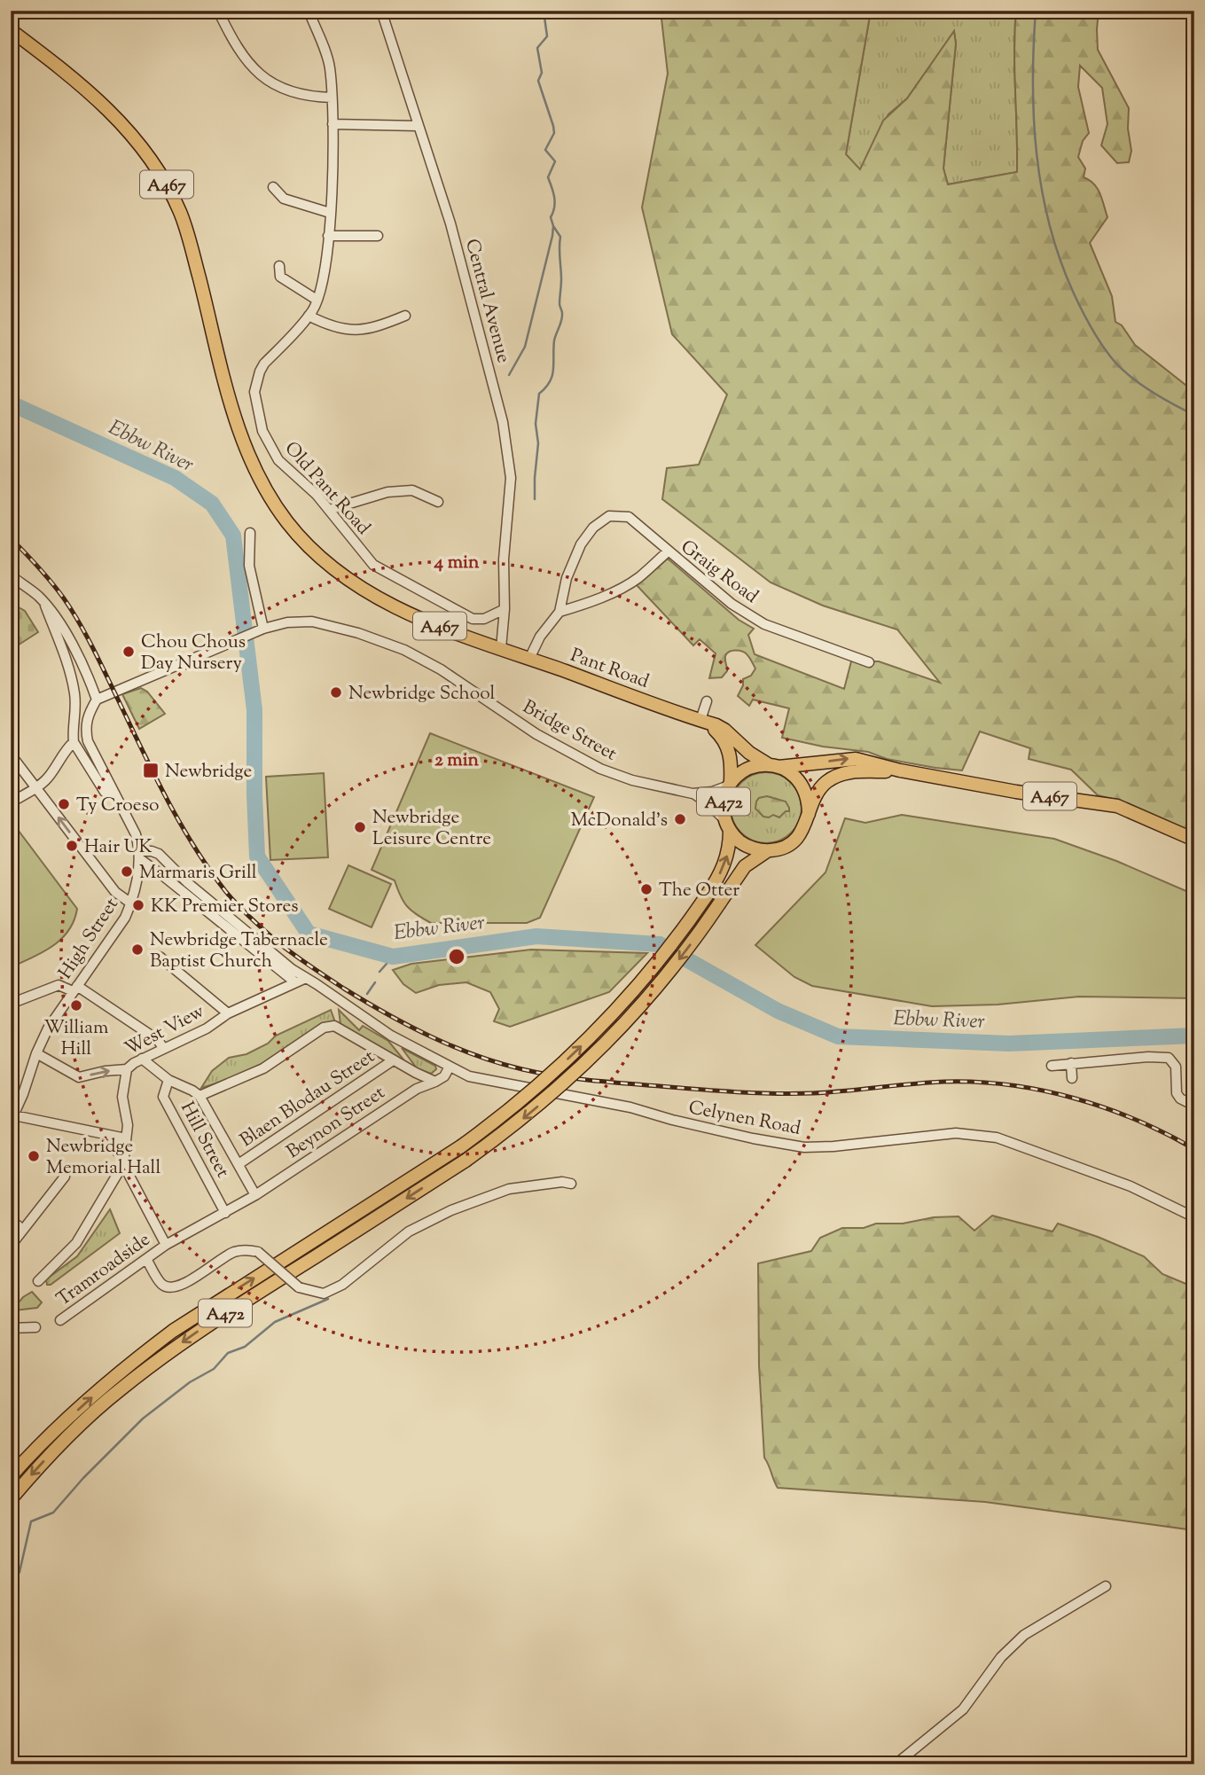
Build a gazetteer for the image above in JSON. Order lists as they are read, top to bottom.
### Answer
{
  "streets": {
    "main road": ["A467", "Pant Road", "A472"],
    "street": [
      "Central Avenue",
      "Old Pant Road",
      "Graig Road",
      "Bridge Street",
      "High Street",
      "West View",
      "Blaen Blodau Street",
      "Celynen Road",
      "Beynon Street",
      "Hill Street",
      "Tramroadside"
    ]
  },
  "crossings": [
    ["A467", "Pant Road"],
    ["A467", "Bridge Street"],
    ["A467", "A472"],
    ["Central Avenue", "Old Pant Road"],
    ["Pant Road", "Bridge Street"],
    ["Pant Road", "A472"],
    ["Bridge Street", "A472"],
    ["Bridge Street", "High Street"],
    ["High Street", "West View"],
    ["High Street", "Celynen Road"],
    ["West View", "Celynen Road"],
    ["Beynon Street", "Hill Street"],
    ["Beynon Street", "Tramroadside"],
    ["Hill Street", "Tramroadside"]
  ],
  "water": ["Ebbw River"],
  "places": {
    "other": [
      "Chou Chous Day Nursery",
      "Newbridge School",
      "Ty Croeso",
      "McDonald's",
      "Newbridge Leisure Centre",
      "Hair UK",
      "Marmaris Grill",
      "The Otter",
      "KK Premier Stores",
      "Newbridge Tabernacle Baptist Church",
      "William Hill",
      "Newbridge Memorial Hall"
    ],
    "transit": ["Newbridge"]
  },
  "rings": ["4 min", "2 min"]
}
